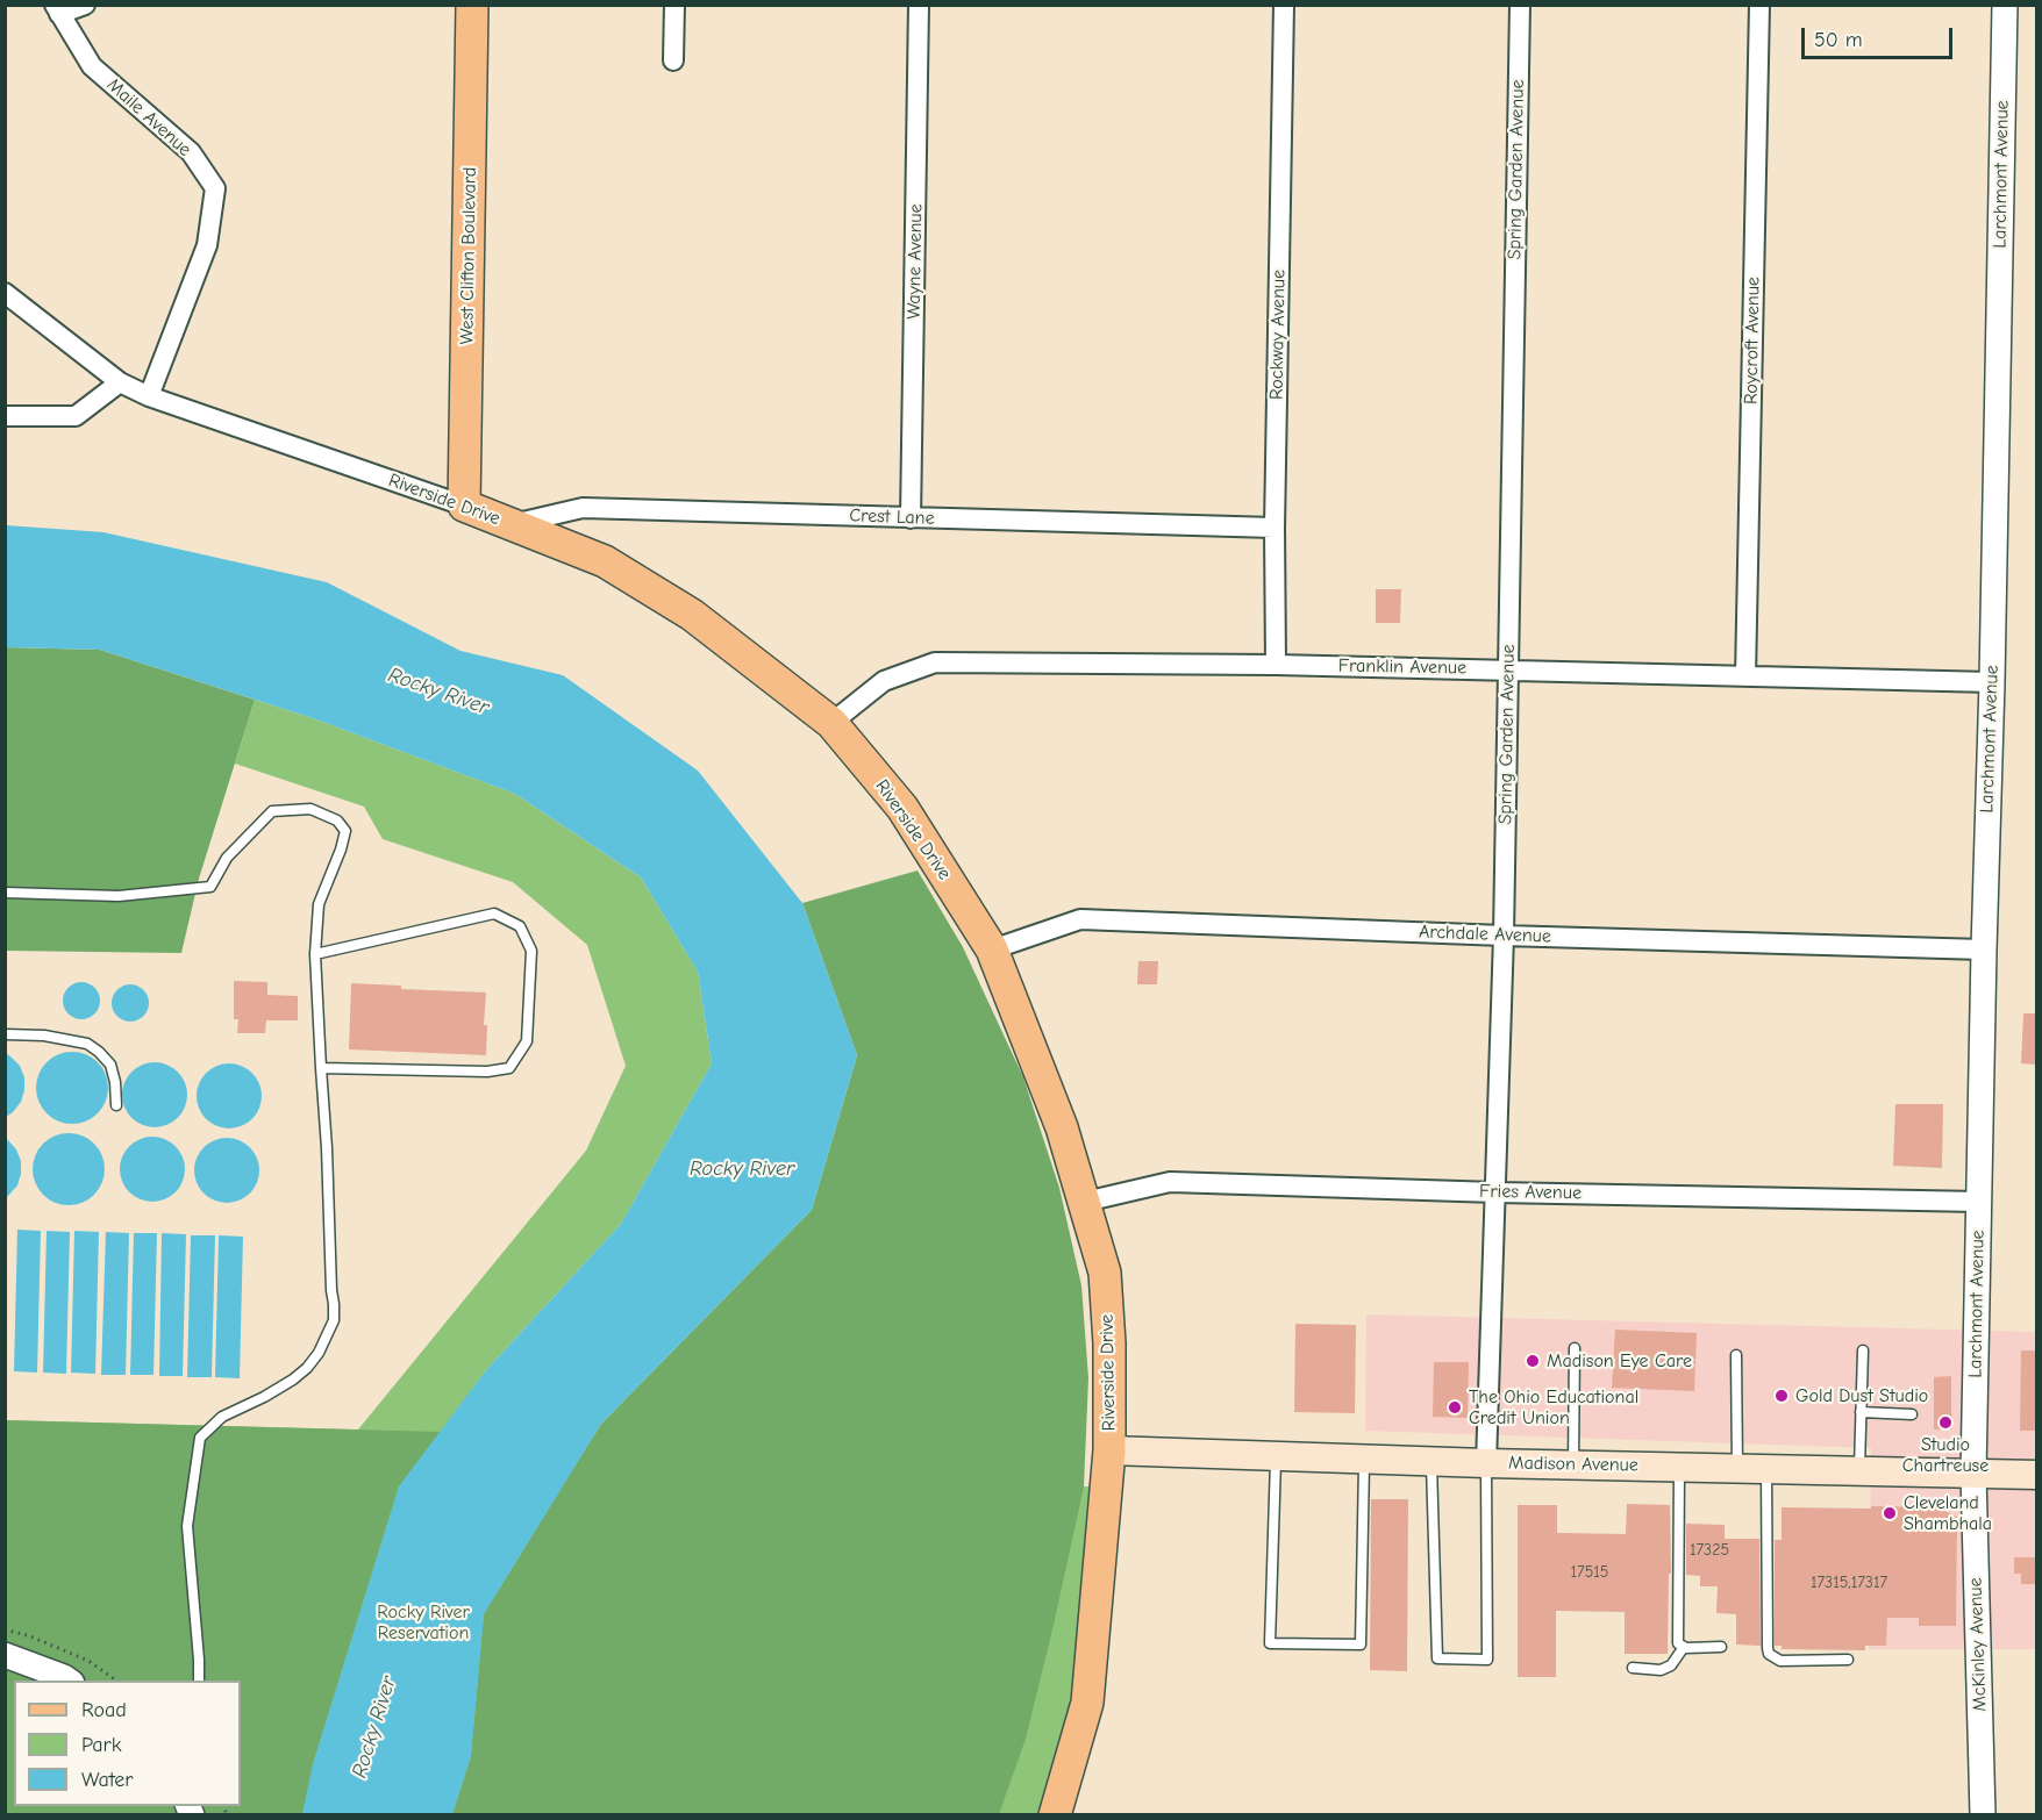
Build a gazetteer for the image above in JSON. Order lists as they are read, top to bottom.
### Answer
{
  "streets": {
    "main road": ["West Clifton Boulevard", "Riverside Drive", "Madison Avenue"],
    "street": [
      "Maile Avenue",
      "Spring Garden Avenue",
      "Larchmont Avenue",
      "Wayne Avenue",
      "Rockway Avenue",
      "Roycroft Avenue",
      "Crest Lane",
      "Franklin Avenue",
      "Archdale Avenue",
      "Fries Avenue",
      "McKinley Avenue"
    ]
  },
  "crossings": [
    ["Maile Avenue", "Riverside Drive"],
    ["Spring Garden Avenue", "Franklin Avenue"],
    ["Spring Garden Avenue", "Archdale Avenue"],
    ["Spring Garden Avenue", "Fries Avenue"],
    ["Spring Garden Avenue", "Madison Avenue"],
    ["Larchmont Avenue", "Franklin Avenue"],
    ["Larchmont Avenue", "Archdale Avenue"],
    ["Larchmont Avenue", "Fries Avenue"],
    ["Larchmont Avenue", "Madison Avenue"],
    ["Larchmont Avenue", "McKinley Avenue"],
    ["West Clifton Boulevard", "Riverside Drive"],
    ["Wayne Avenue", "Crest Lane"],
    ["Rockway Avenue", "Crest Lane"],
    ["Rockway Avenue", "Franklin Avenue"],
    ["Roycroft Avenue", "Franklin Avenue"],
    ["Riverside Drive", "Crest Lane"],
    ["Riverside Drive", "Franklin Avenue"],
    ["Riverside Drive", "Archdale Avenue"],
    ["Riverside Drive", "Fries Avenue"],
    ["Riverside Drive", "Madison Avenue"],
    ["Madison Avenue", "McKinley Avenue"]
  ],
  "water": ["Rocky River"],
  "parks": ["Rocky River Reservation"],
  "places": [
    "Madison Eye Care",
    "Gold Dust Studio",
    "The Ohio Educational Credit Union",
    "Studio Chartreuse",
    "Cleveland Shambhala"
  ],
  "house_numbers": ["17325", "17515", "17315,17317"],
  "legend": ["Road", "Park", "Water"],
  "scale_bar": "50 m"
}
